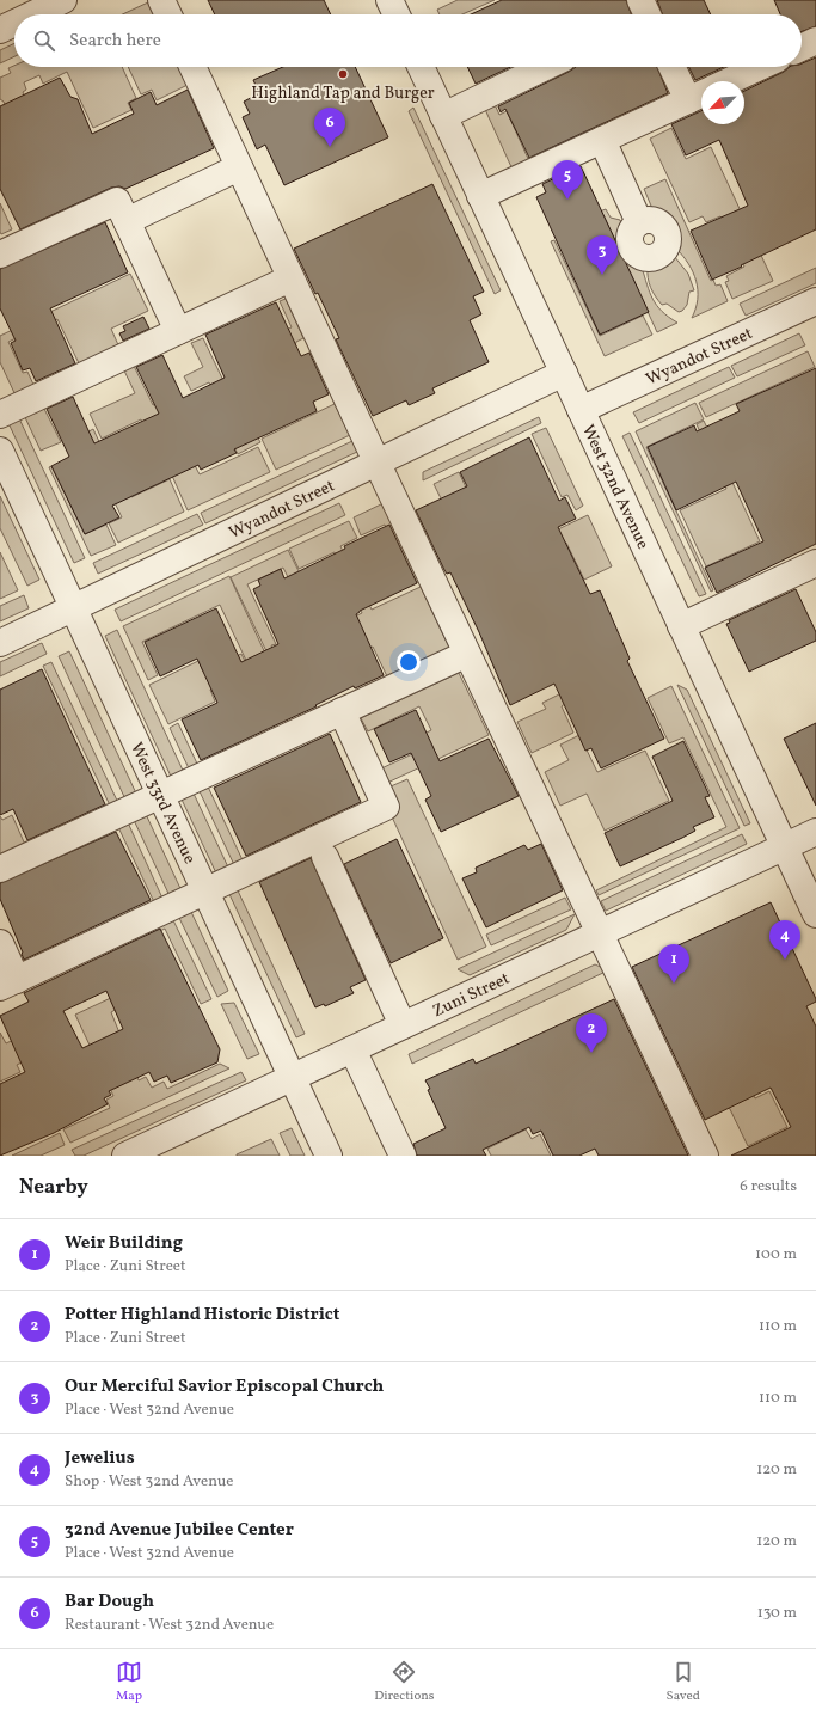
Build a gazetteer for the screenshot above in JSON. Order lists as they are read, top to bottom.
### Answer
{
  "streets": {
    "street": [
      "Wyandot Street",
      "West 32nd Avenue",
      "West 33rd Avenue",
      "Zuni Street"
    ]
  },
  "crossings": [
    ["Wyandot Street", "West 32nd Avenue"],
    ["Wyandot Street", "West 33rd Avenue"],
    ["West 32nd Avenue", "Zuni Street"],
    ["West 33rd Avenue", "Zuni Street"]
  ],
  "places": ["Highland Tap and Burger"],
  "north": "bottom left",
  "page": {
    "search": "Search here",
    "pins": [
      "6",
      "5",
      "3",
      "4",
      "1",
      "2"
    ],
    "heading": ["Nearby", "6 results"],
    "list": [
      {
        "mark": "1",
        "name": "Weir Building",
        "note": "Place · Zuni Street",
        "value": "100 m"
      },
      {
        "mark": "2",
        "name": "Potter Highland Historic District",
        "note": "Place · Zuni Street",
        "value": "110 m"
      },
      {
        "mark": "3",
        "name": "Our Merciful Savior Episcopal Church",
        "note": "Place · West 32nd Avenue",
        "value": "110 m"
      },
      {
        "mark": "4",
        "name": "Jewelius",
        "note": "Shop · West 32nd Avenue",
        "value": "120 m"
      },
      {
        "mark": "5",
        "name": "32nd Avenue Jubilee Center",
        "note": "Place · West 32nd Avenue",
        "value": "120 m"
      },
      {
        "mark": "6",
        "name": "Bar Dough",
        "note": "Restaurant · West 32nd Avenue",
        "value": "130 m"
      }
    ],
    "nav": ["Map", "Directions", "Saved"]
  }
}
